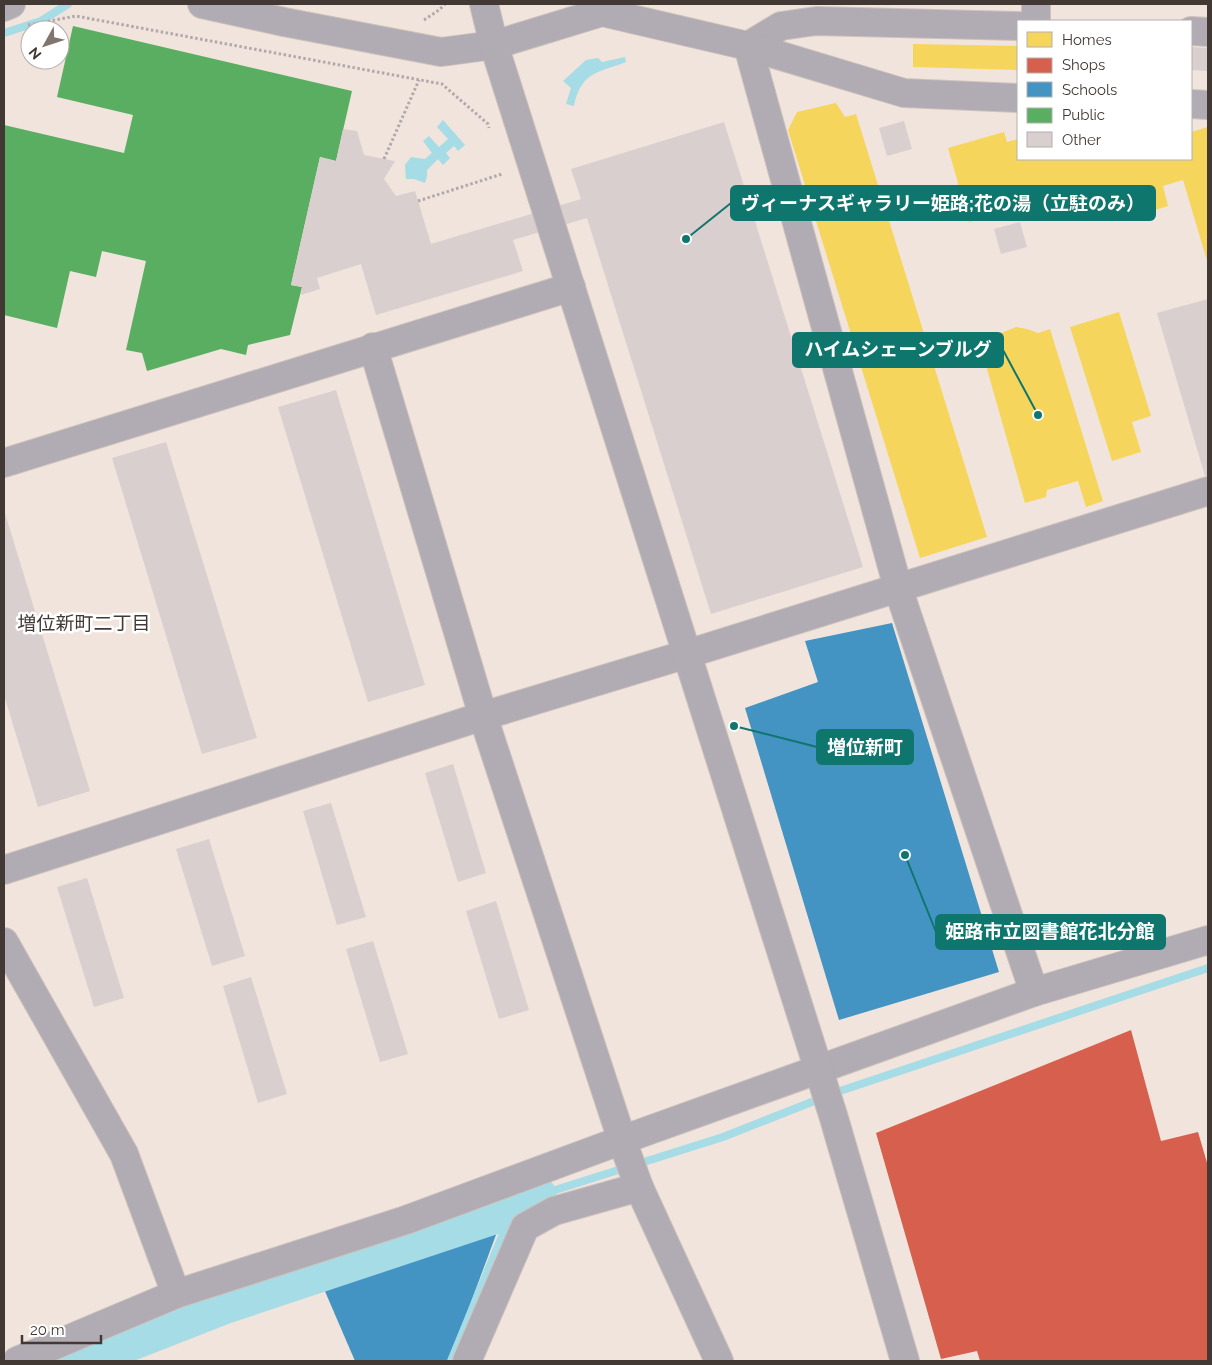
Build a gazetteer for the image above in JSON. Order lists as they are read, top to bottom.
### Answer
{
  "districts": ["増位新町二丁目"],
  "places": [
    "ヴィーナスギャラリー姫路;花の湯（立駐のみ）",
    "ハイムシェーンブルグ",
    "増位新町",
    "姫路市立図書館花北分館"
  ],
  "legend": [
    "Homes",
    "Shops",
    "Schools",
    "Public",
    "Other"
  ],
  "scale_bar": "20 m",
  "north": "bottom left"
}
